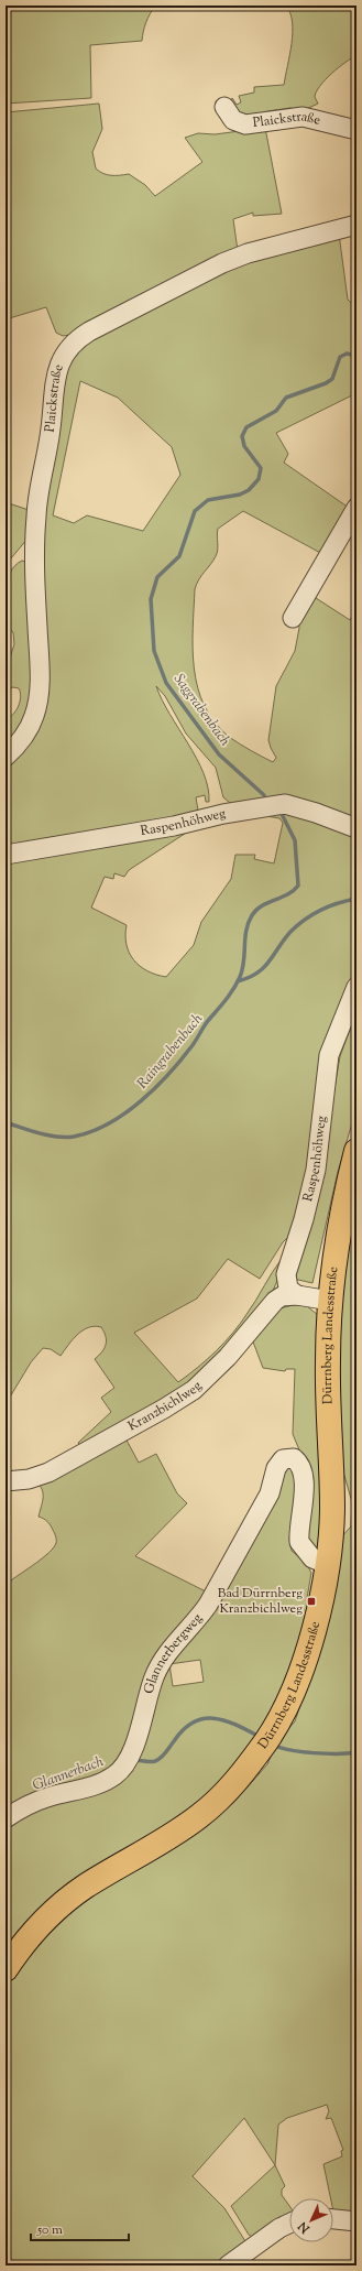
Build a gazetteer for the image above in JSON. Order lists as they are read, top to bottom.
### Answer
{
  "streets": {
    "main road": ["Dürrnberg Landesstraße"],
    "street": [
      "Plaickstraße",
      "Raspenhöhweg",
      "Kranzbichlweg",
      "Glannerbergweg"
    ]
  },
  "crossings": [
    ["Raspenhöhweg", "Kranzbichlweg"],
    ["Dürrnberg Landesstraße", "Glannerbergweg"]
  ],
  "water": ["Saggrabenbach", "Raingrabenbach", "Glannerbach"],
  "places": {
    "transit": ["Bad Dürrnberg Kranzbichlweg"]
  },
  "scale_bar": "50 m",
  "north": "bottom left"
}
